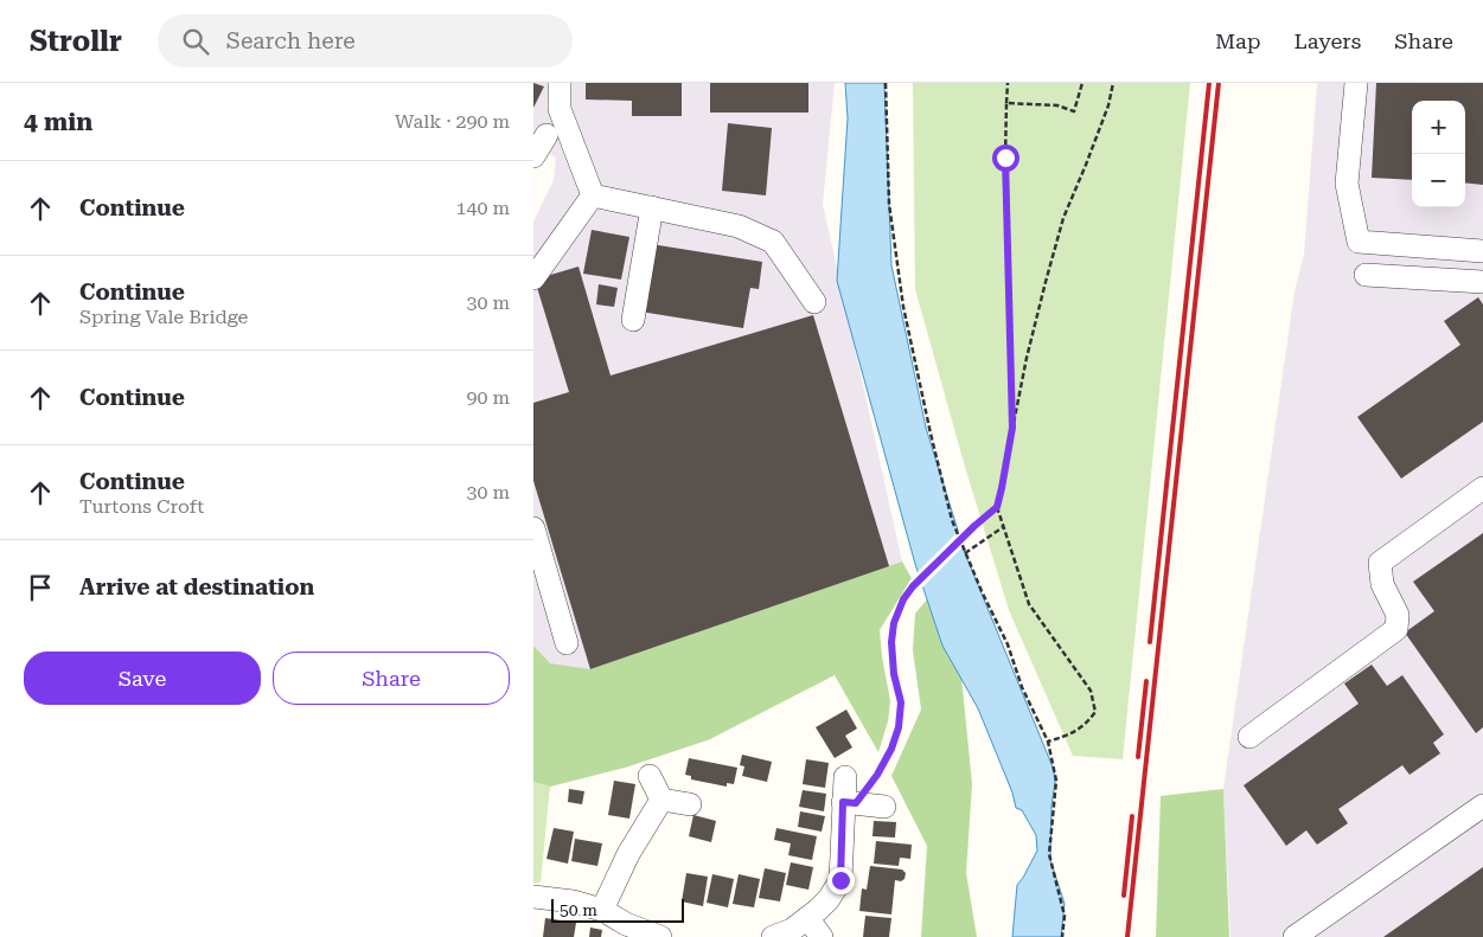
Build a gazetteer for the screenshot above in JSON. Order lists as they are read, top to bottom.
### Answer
{
  "scale_bar": "50 m",
  "page": {
    "header": "Strollr",
    "search": "Search here",
    "nav": ["Map", "Layers", "Share"],
    "heading": ["4 min", "Walk · 290 m"],
    "map_buttons": ["+", "−"],
    "list": [
      ["Continue", "140 m"],
      ["Continue", "Spring Vale Bridge", "30 m"],
      ["Continue", "90 m"],
      ["Continue", "Turtons Croft", "30 m"],
      "Arrive at destination"
    ],
    "buttons": ["Save", "Share"],
    "scale": "50 m"
  }
}
